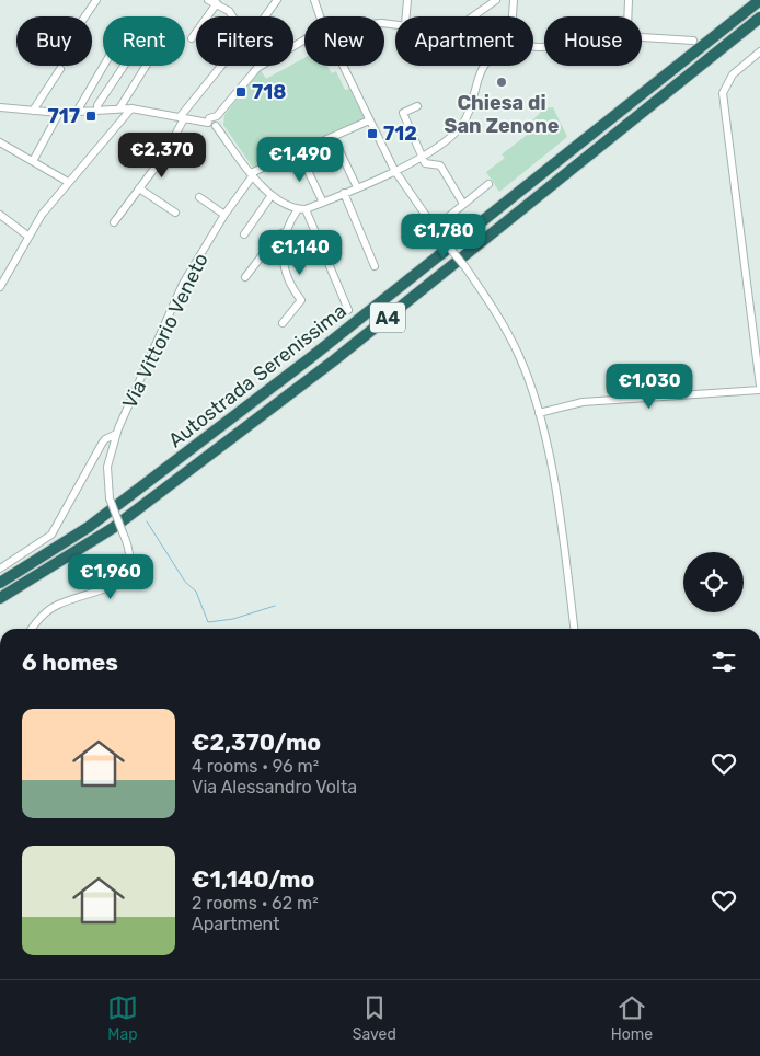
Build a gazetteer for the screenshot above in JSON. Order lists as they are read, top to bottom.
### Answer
{
  "streets": {
    "highway": ["A4", "Autostrada Serenissima"],
    "street": ["Via Vittorio Veneto"]
  },
  "places": {
    "other": ["Chiesa di San Zenone"],
    "transit": ["718", "717", "712"]
  },
  "page": {
    "chip": [
      "Buy",
      "Rent",
      "Filters",
      "New",
      "Apartment",
      "House"
    ],
    "price": [
      "€2,370",
      "€1,490",
      "€1,780",
      "€1,140",
      "€1,030",
      "€1,960"
    ],
    "heading": "6 homes",
    "list": [
      {
        "name": "€2,370/mo",
        "note": "4 rooms · 96 m² · Via Alessandro Volta"
      },
      {
        "name": "€1,140/mo",
        "note": "2 rooms · 62 m² · Apartment"
      }
    ],
    "tabs": ["Map", "Saved", "Home"]
  }
}
